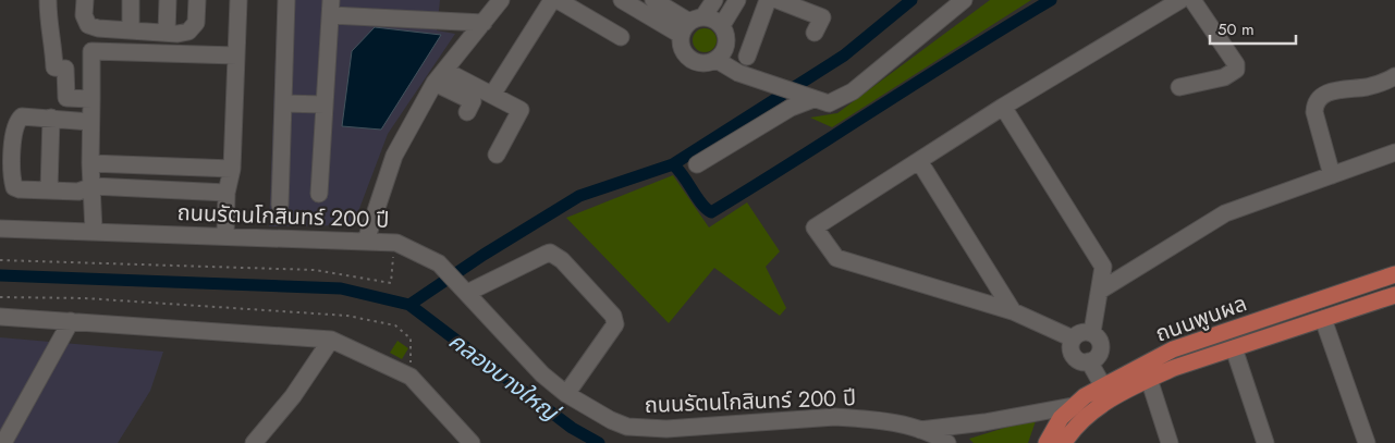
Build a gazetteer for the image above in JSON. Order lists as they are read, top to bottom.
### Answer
{
  "streets": {
    "main road": ["ถนนพูนผล"],
    "street": ["ถนนรัตนโกสินทร์ 200 ปี"]
  },
  "water": ["คลองบางใหญ่"],
  "scale_bar": "50 m"
}
